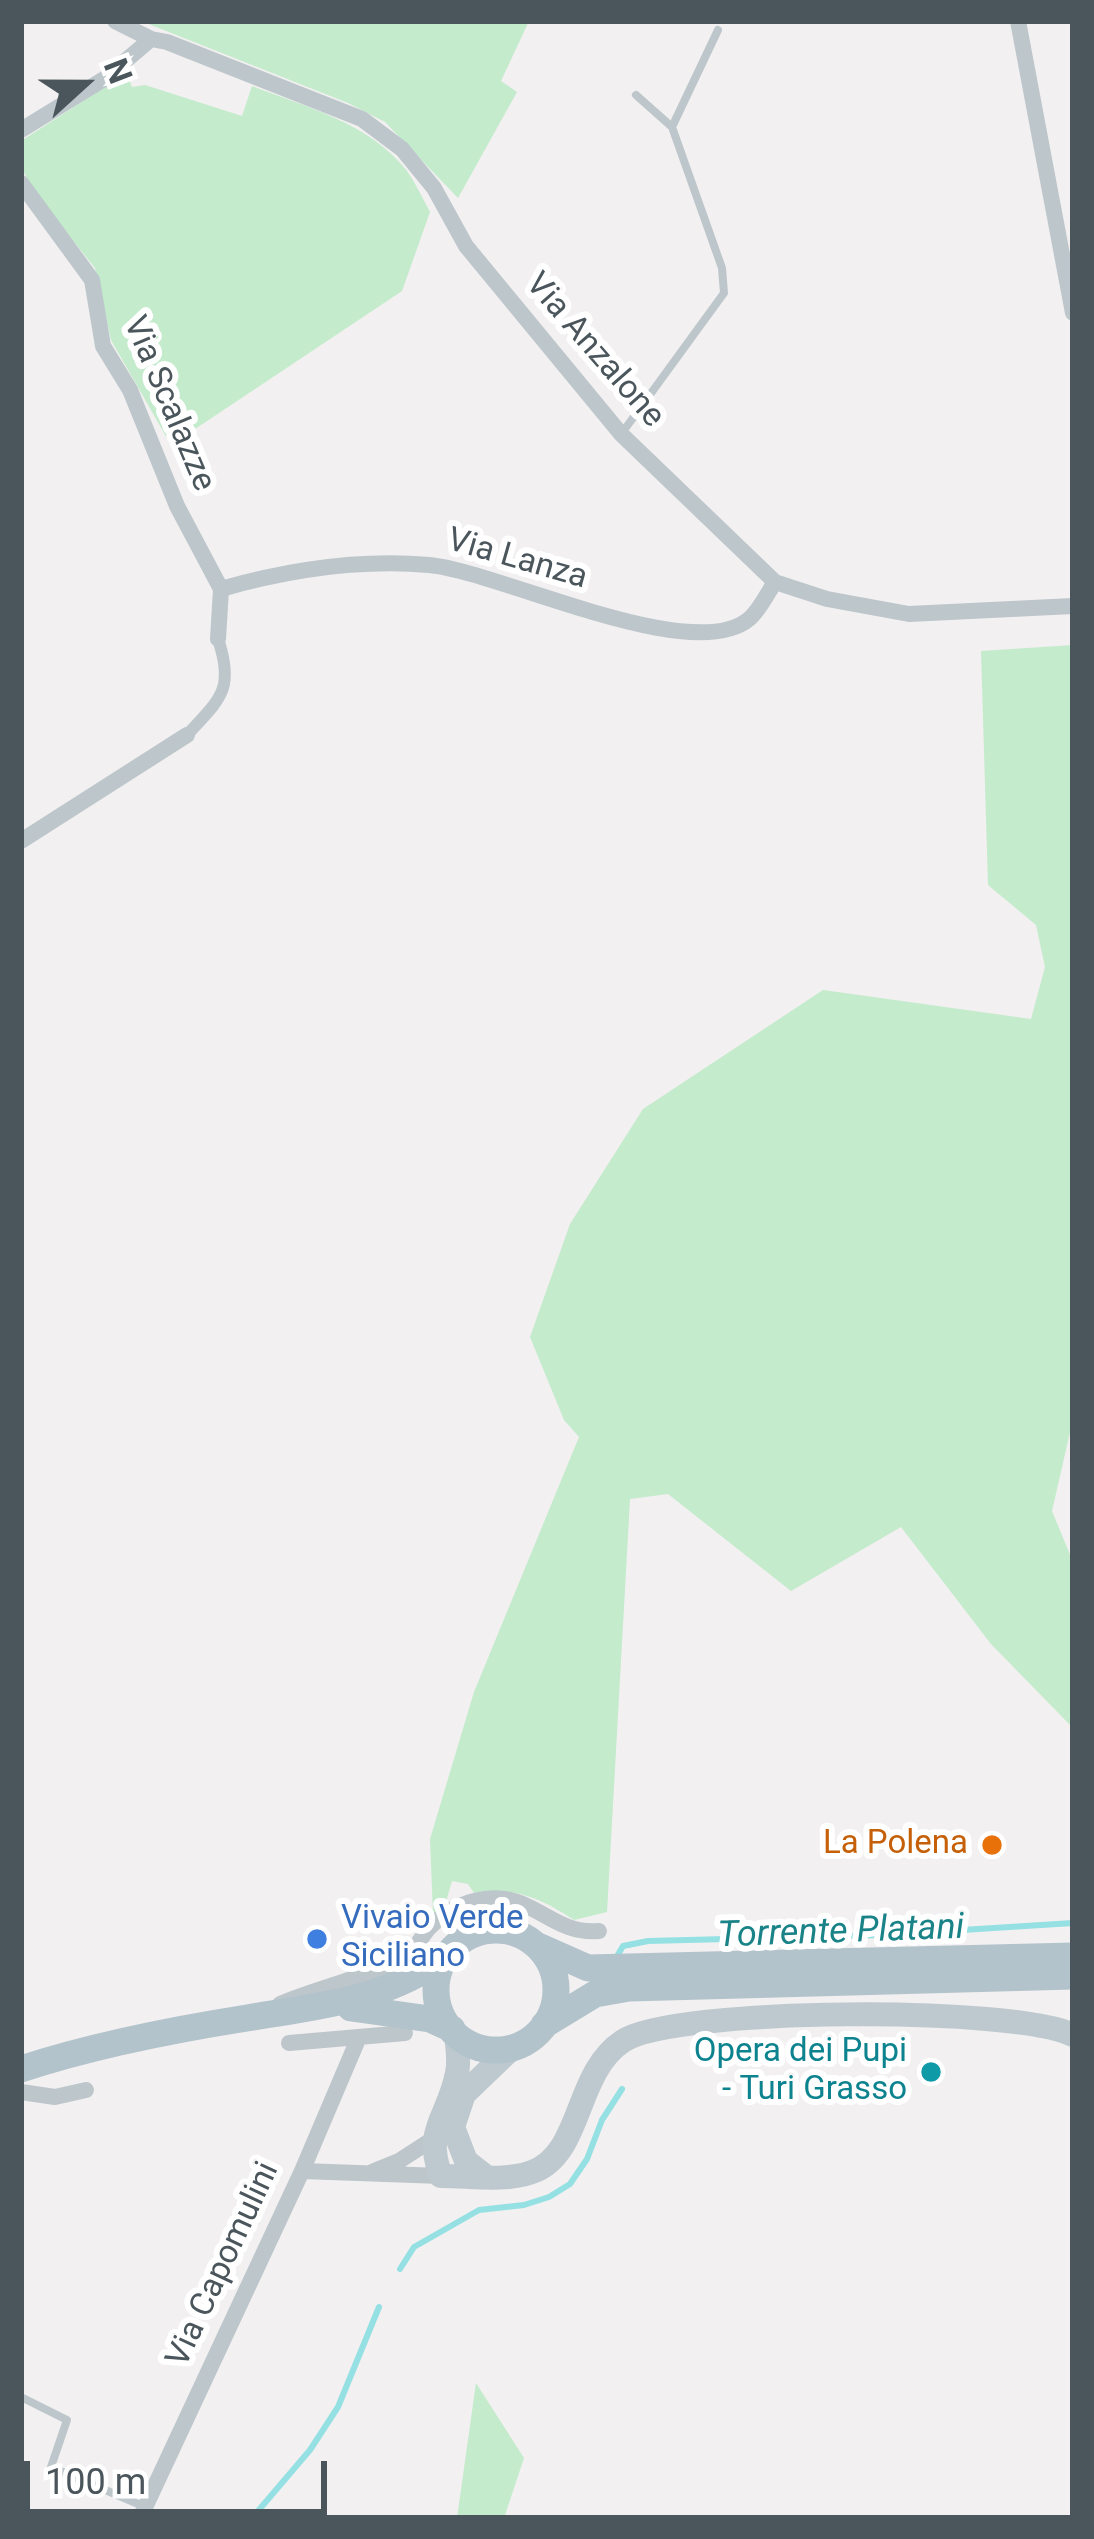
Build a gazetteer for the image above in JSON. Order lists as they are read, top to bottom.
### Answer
{
  "streets": {
    "street": [
      "Via Anzalone",
      "Via Scalazze",
      "Via Lanza",
      "Via Capomulini"
    ]
  },
  "crossings": [
    ["Via Anzalone", "Via Lanza"],
    ["Via Scalazze", "Via Lanza"]
  ],
  "water": ["Torrente Platani"],
  "places": ["La Polena", "Vivaio Verde Siciliano", "Opera dei Pupi - Turi Grasso"],
  "scale_bar": "100 m",
  "north": "right"
}
